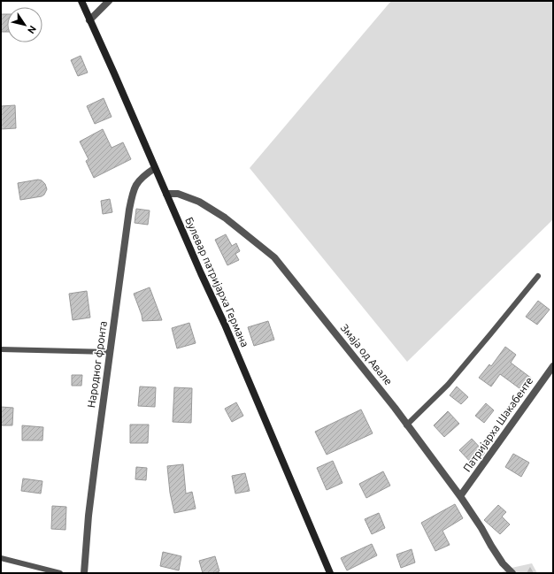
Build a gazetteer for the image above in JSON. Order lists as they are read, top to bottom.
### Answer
{
  "streets": {
    "main road": ["Булевар патријарха Германа"],
    "street": ["Змаја од Авале", "Народног фронта", "Патријарха Шакабенте"]
  },
  "crossings": [
    ["Булевар патријарха Германа", "Змаја од Авале"],
    ["Булевар патријарха Германа", "Народног фронта"],
    ["Змаја од Авале", "Патријарха Шакабенте"]
  ],
  "north": "bottom right"
}
